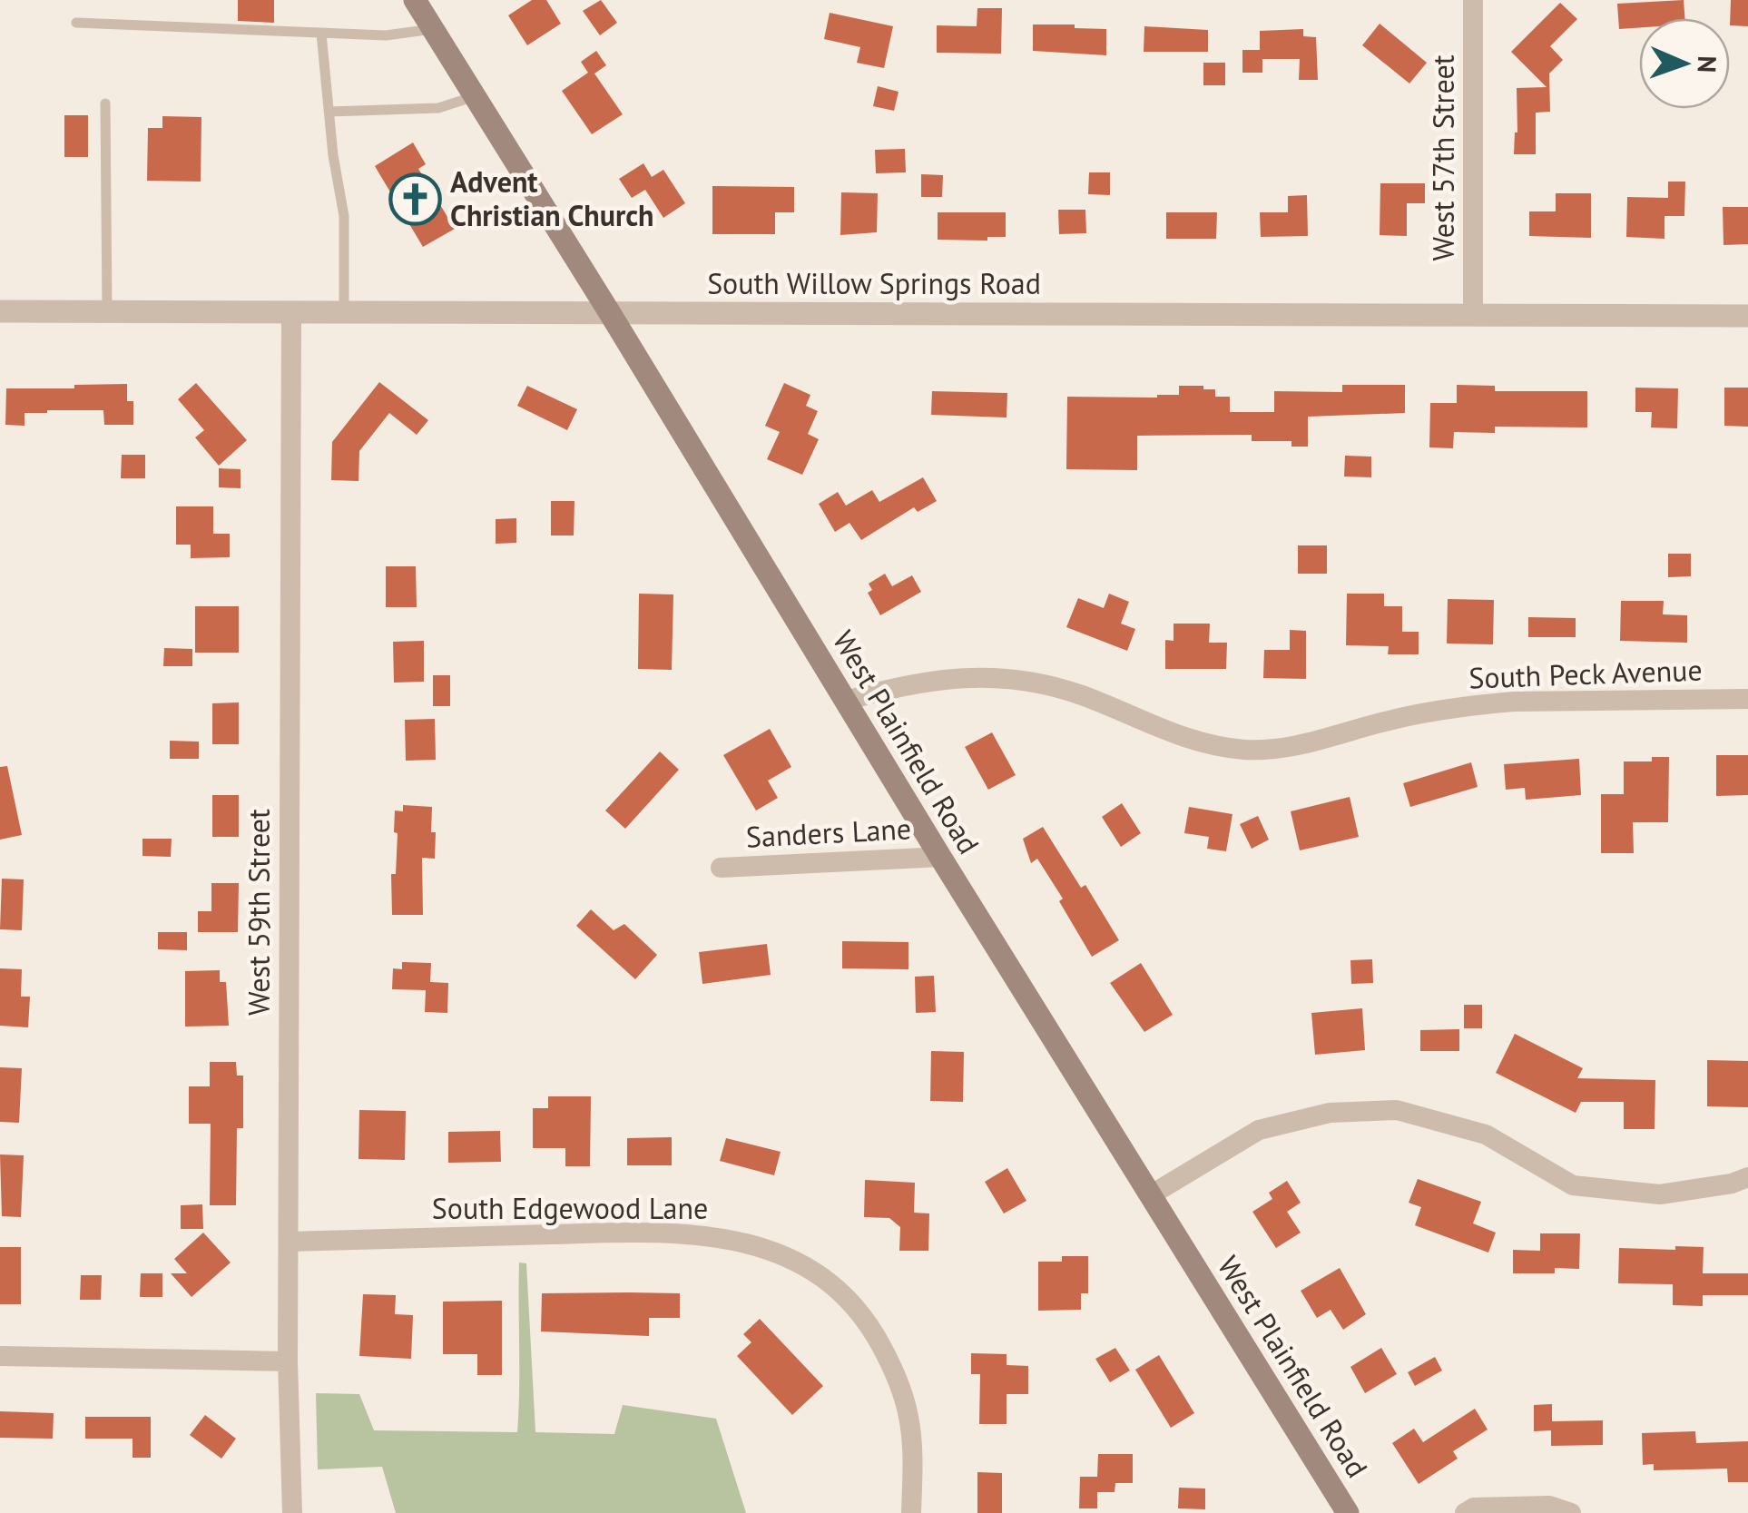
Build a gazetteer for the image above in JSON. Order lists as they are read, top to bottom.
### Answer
{
  "streets": {
    "main road": ["West Plainfield Road"],
    "street": [
      "West 57th Street",
      "South Willow Springs Road",
      "South Peck Avenue",
      "Sanders Lane",
      "West 59th Street",
      "South Edgewood Lane"
    ]
  },
  "crossings": [
    ["West 57th Street", "South Willow Springs Road"],
    ["South Willow Springs Road", "West Plainfield Road"],
    ["South Willow Springs Road", "West 59th Street"],
    ["South Peck Avenue", "West Plainfield Road"],
    ["West Plainfield Road", "Sanders Lane"],
    ["West 59th Street", "South Edgewood Lane"]
  ],
  "places": {
    "church": ["Advent Christian Church"]
  },
  "north": "right"
}
